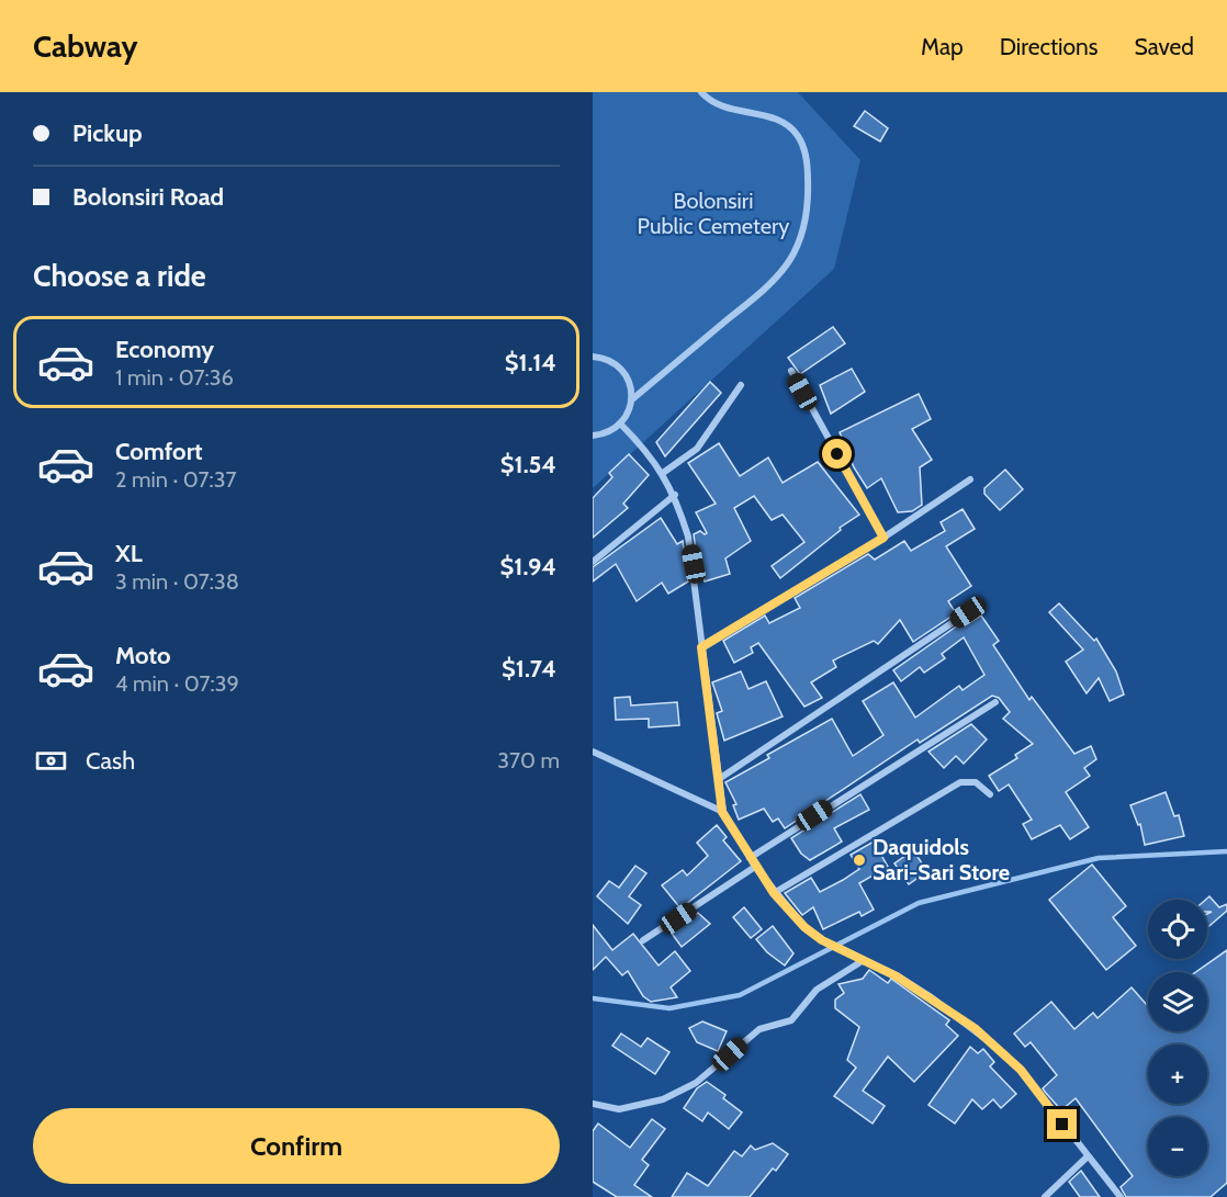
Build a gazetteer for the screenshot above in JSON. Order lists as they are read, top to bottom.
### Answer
{
  "parks": ["Bolonsiri Public Cemetery"],
  "places": ["Daquidols Sari-Sari Store"],
  "page": {
    "header": "Cabway",
    "nav": ["Map", "Directions", "Saved"],
    "banner": ["Pickup", "Bolonsiri Road"],
    "heading": "Choose a ride",
    "list": [
      {
        "name": "Economy",
        "note": "1 min · 07:36",
        "value": "$1.14"
      },
      {
        "name": "Comfort",
        "note": "2 min · 07:37",
        "value": "$1.54"
      },
      {
        "name": "XL",
        "note": "3 min · 07:38",
        "value": "$1.94"
      },
      {
        "name": "Moto",
        "note": "4 min · 07:39",
        "value": "$1.74"
      }
    ],
    "pay": ["Cash", "370 m"],
    "map_buttons": ["+", "−"],
    "buttons": "Confirm"
  }
}
